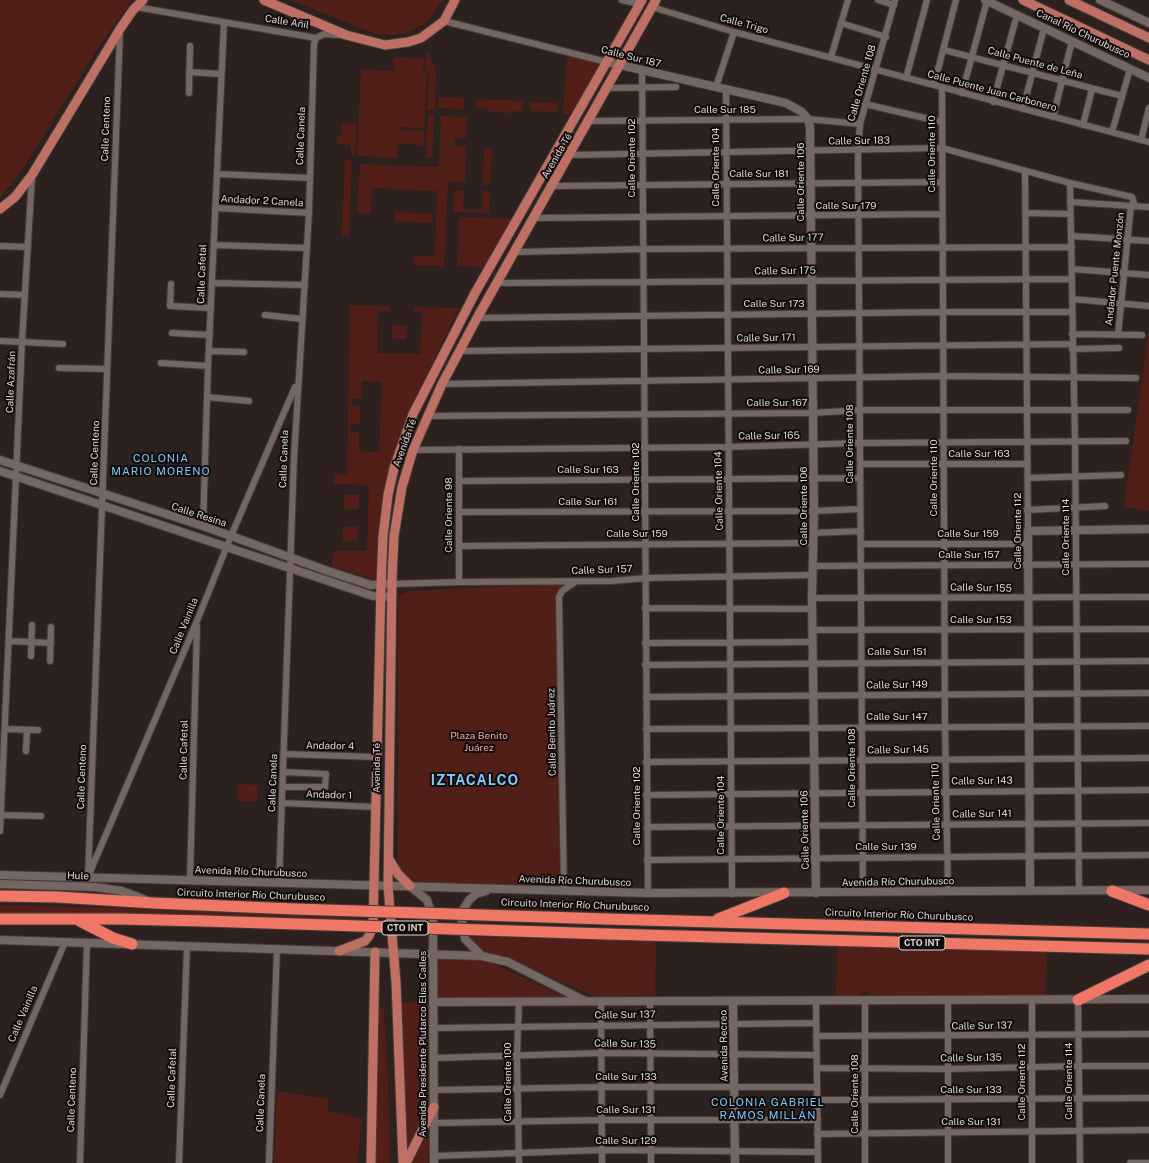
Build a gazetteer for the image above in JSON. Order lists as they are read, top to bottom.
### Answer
{
  "streets": {
    "highway": ["Circuito Interior Río Churubusco", "CTO INT"],
    "main road": ["Calle Añil", "Canal Río Churubusco", "Avenida Té"],
    "street": [
      "Calle Trigo",
      "Calle Sur 187",
      "Calle Puente de Leña",
      "Calle Oriente 108",
      "Calle Puente Juan Carbonero",
      "Calle Sur 185",
      "Calle Centeno",
      "Calle Canela",
      "Calle Sur 183",
      "Calle Oriente 110",
      "Calle Oriente 102",
      "Calle Oriente 104",
      "Calle Sur 181",
      "Calle Oriente 106",
      "Andador 2 Canela",
      "Calle Sur 179",
      "Calle Sur 177",
      "Andador Puente Monzón",
      "Calle Sur 175",
      "Calle Cafetal",
      "Calle Sur 173",
      "Calle Sur 171",
      "Calle Sur 169",
      "Calle Azafrán",
      "Calle Sur 167",
      "Calle Sur 165",
      "Calle Sur 163",
      "Calle Sur 161",
      "Calle Resina",
      "Calle Oriente 98",
      "Calle Oriente 112",
      "Calle Sur 159",
      "Calle Oriente 114",
      "Calle Sur 157",
      "Calle Sur 155",
      "Calle Sur 153",
      "Calle Vainilla",
      "Calle Sur 151",
      "Calle Sur 149",
      "Calle Sur 147",
      "Calle Benito Juárez",
      "Andador 4",
      "Calle Sur 145",
      "Calle Sur 143",
      "Andador 1",
      "Calle Sur 141",
      "Calle Sur 139",
      "Avenida Río Churubusco",
      "Hule",
      "Calle Sur 137",
      "Avenida Presidente Plutarco Elías Calles",
      "Calle Sur 135",
      "Avenida Recreo",
      "Calle Sur 133",
      "Calle Oriente 100",
      "Calle Sur 131",
      "Calle Sur 129"
    ]
  },
  "crossings": [
    ["Calle Añil", "Calle Canela"],
    ["Calle Añil", "Calle Cafetal"],
    ["Calle Trigo", "Calle Puente Juan Carbonero"],
    ["Calle Trigo", "Avenida Té"],
    ["Calle Sur 187", "Calle Sur 185"],
    ["Calle Sur 187", "Avenida Té"],
    ["Calle Sur 187", "Calle Oriente 102"],
    ["Calle Sur 187", "Calle Oriente 104"],
    ["Calle Sur 187", "Calle Oriente 106"],
    ["Calle Oriente 108", "Calle Puente Juan Carbonero"],
    ["Calle Oriente 108", "Calle Sur 185"],
    ["Calle Oriente 108", "Calle Sur 183"],
    ["Calle Oriente 108", "Calle Sur 181"],
    ["Calle Oriente 108", "Calle Sur 179"],
    ["Calle Oriente 108", "Calle Sur 177"],
    ["Calle Oriente 108", "Calle Sur 175"],
    ["Calle Oriente 108", "Calle Sur 173"],
    ["Calle Oriente 108", "Calle Sur 171"],
    ["Calle Oriente 108", "Calle Sur 169"],
    ["Calle Oriente 108", "Calle Sur 167"],
    ["Calle Oriente 108", "Calle Sur 165"],
    ["Calle Oriente 108", "Calle Sur 163"],
    ["Calle Oriente 108", "Calle Sur 161"],
    ["Calle Oriente 108", "Calle Sur 159"],
    ["Calle Oriente 108", "Calle Sur 157"],
    ["Calle Oriente 108", "Calle Sur 155"],
    ["Calle Oriente 108", "Calle Sur 153"],
    ["Calle Oriente 108", "Calle Sur 151"],
    ["Calle Oriente 108", "Calle Sur 149"],
    ["Calle Oriente 108", "Calle Sur 147"],
    ["Calle Oriente 108", "Calle Sur 145"],
    ["Calle Oriente 108", "Calle Sur 143"],
    ["Calle Oriente 108", "Calle Sur 141"],
    ["Calle Oriente 108", "Calle Sur 139"],
    ["Calle Oriente 108", "Avenida Río Churubusco"],
    ["Calle Oriente 108", "Calle Sur 137"],
    ["Calle Oriente 108", "Calle Sur 135"],
    ["Calle Oriente 108", "Calle Sur 133"],
    ["Calle Oriente 108", "Calle Sur 131"],
    ["Calle Puente Juan Carbonero", "Calle Oriente 110"],
    ["Calle Sur 185", "Avenida Té"],
    ["Calle Sur 185", "Calle Oriente 102"],
    ["Calle Sur 185", "Calle Oriente 104"],
    ["Calle Sur 185", "Calle Oriente 106"],
    ["Calle Centeno", "Calle Resina"],
    ["Calle Centeno", "Calle Vainilla"],
    ["Calle Centeno", "Avenida Río Churubusco"],
    ["Calle Canela", "Andador 2 Canela"],
    ["Calle Canela", "Calle Resina"],
    ["Calle Canela", "Calle Vainilla"],
    ["Calle Canela", "Andador 4"],
    ["Calle Canela", "Andador 1"],
    ["Calle Canela", "Avenida Río Churubusco"],
    ["Calle Sur 183", "Calle Oriente 110"],
    ["Calle Sur 183", "Avenida Té"],
    ["Calle Sur 183", "Calle Oriente 102"],
    ["Calle Sur 183", "Calle Oriente 104"],
    ["Calle Sur 183", "Calle Oriente 106"],
    ["Calle Sur 183", "Andador Puente Monzón"],
    ["Calle Sur 183", "Calle Oriente 112"],
    ["Calle Sur 183", "Calle Oriente 114"],
    ["Calle Oriente 110", "Calle Sur 181"],
    ["Calle Oriente 110", "Calle Sur 179"],
    ["Calle Oriente 110", "Calle Sur 177"],
    ["Calle Oriente 110", "Calle Sur 175"],
    ["Calle Oriente 110", "Calle Sur 173"],
    ["Calle Oriente 110", "Calle Sur 171"],
    ["Calle Oriente 110", "Calle Sur 169"],
    ["Calle Oriente 110", "Calle Sur 167"],
    ["Calle Oriente 110", "Calle Sur 165"],
    ["Calle Oriente 110", "Calle Sur 163"],
    ["Calle Oriente 110", "Calle Sur 159"],
    ["Calle Oriente 110", "Calle Sur 157"],
    ["Calle Oriente 110", "Calle Sur 155"],
    ["Calle Oriente 110", "Calle Sur 153"],
    ["Calle Oriente 110", "Calle Sur 151"],
    ["Calle Oriente 110", "Calle Sur 149"],
    ["Calle Oriente 110", "Calle Sur 147"],
    ["Calle Oriente 110", "Calle Sur 145"],
    ["Calle Oriente 110", "Calle Sur 143"],
    ["Calle Oriente 110", "Calle Sur 141"],
    ["Calle Oriente 110", "Calle Sur 139"],
    ["Calle Oriente 110", "Avenida Río Churubusco"],
    ["Avenida Té", "Calle Sur 181"],
    ["Avenida Té", "Calle Sur 179"],
    ["Avenida Té", "Calle Sur 177"],
    ["Avenida Té", "Calle Sur 175"],
    ["Avenida Té", "Calle Sur 173"],
    ["Avenida Té", "Calle Sur 171"],
    ["Avenida Té", "Calle Sur 169"],
    ["Avenida Té", "Calle Sur 167"],
    ["Avenida Té", "Calle Sur 165"],
    ["Avenida Té", "Calle Resina"],
    ["Avenida Té", "Calle Sur 157"],
    ["Avenida Té", "Andador 4"],
    ["Avenida Té", "Andador 1"],
    ["Avenida Té", "Avenida Río Churubusco"],
    ["Calle Oriente 102", "Calle Sur 181"],
    ["Calle Oriente 102", "Calle Sur 179"],
    ["Calle Oriente 102", "Calle Sur 177"],
    ["Calle Oriente 102", "Calle Sur 175"],
    ["Calle Oriente 102", "Calle Sur 173"],
    ["Calle Oriente 102", "Calle Sur 171"],
    ["Calle Oriente 102", "Calle Sur 169"],
    ["Calle Oriente 102", "Calle Sur 167"],
    ["Calle Oriente 102", "Calle Sur 165"],
    ["Calle Oriente 102", "Calle Sur 163"],
    ["Calle Oriente 102", "Calle Sur 161"],
    ["Calle Oriente 102", "Calle Sur 159"],
    ["Calle Oriente 102", "Calle Sur 157"],
    ["Calle Oriente 102", "Calle Sur 151"],
    ["Calle Oriente 102", "Calle Sur 149"],
    ["Calle Oriente 102", "Calle Sur 147"],
    ["Calle Oriente 102", "Calle Sur 145"],
    ["Calle Oriente 102", "Calle Sur 143"],
    ["Calle Oriente 102", "Calle Sur 141"],
    ["Calle Oriente 102", "Calle Sur 139"],
    ["Calle Oriente 102", "Avenida Río Churubusco"],
    ["Calle Oriente 104", "Calle Sur 181"],
    ["Calle Oriente 104", "Calle Sur 179"],
    ["Calle Oriente 104", "Calle Sur 177"],
    ["Calle Oriente 104", "Calle Sur 175"],
    ["Calle Oriente 104", "Calle Sur 173"],
    ["Calle Oriente 104", "Calle Sur 171"],
    ["Calle Oriente 104", "Calle Sur 169"],
    ["Calle Oriente 104", "Calle Sur 167"],
    ["Calle Oriente 104", "Calle Sur 165"],
    ["Calle Oriente 104", "Calle Sur 163"],
    ["Calle Oriente 104", "Calle Sur 161"],
    ["Calle Oriente 104", "Calle Sur 159"],
    ["Calle Oriente 104", "Calle Sur 157"],
    ["Calle Oriente 104", "Calle Sur 151"],
    ["Calle Oriente 104", "Calle Sur 149"],
    ["Calle Oriente 104", "Calle Sur 147"],
    ["Calle Oriente 104", "Calle Sur 145"],
    ["Calle Oriente 104", "Calle Sur 143"],
    ["Calle Oriente 104", "Calle Sur 141"],
    ["Calle Oriente 104", "Calle Sur 139"],
    ["Calle Oriente 104", "Avenida Río Churubusco"],
    ["Calle Sur 181", "Calle Oriente 106"],
    ["Calle Oriente 106", "Calle Sur 179"],
    ["Calle Oriente 106", "Calle Sur 177"],
    ["Calle Oriente 106", "Calle Sur 175"],
    ["Calle Oriente 106", "Calle Sur 173"],
    ["Calle Oriente 106", "Calle Sur 171"],
    ["Calle Oriente 106", "Calle Sur 169"],
    ["Calle Oriente 106", "Calle Sur 167"],
    ["Calle Oriente 106", "Calle Sur 165"],
    ["Calle Oriente 106", "Calle Sur 163"],
    ["Calle Oriente 106", "Calle Sur 161"],
    ["Calle Oriente 106", "Calle Sur 159"],
    ["Calle Oriente 106", "Calle Sur 157"],
    ["Calle Oriente 106", "Calle Sur 155"],
    ["Calle Oriente 106", "Calle Sur 153"],
    ["Calle Oriente 106", "Calle Sur 151"],
    ["Calle Oriente 106", "Calle Sur 149"],
    ["Calle Oriente 106", "Calle Sur 147"],
    ["Calle Oriente 106", "Calle Sur 145"],
    ["Calle Oriente 106", "Calle Sur 143"],
    ["Calle Oriente 106", "Calle Sur 141"],
    ["Calle Oriente 106", "Calle Sur 139"],
    ["Calle Oriente 106", "Avenida Río Churubusco"],
    ["Andador 2 Canela", "Calle Cafetal"],
    ["Calle Sur 177", "Calle Oriente 112"],
    ["Calle Sur 177", "Calle Oriente 114"],
    ["Calle Sur 175", "Calle Oriente 112"],
    ["Calle Sur 175", "Calle Oriente 114"],
    ["Calle Cafetal", "Calle Resina"],
    ["Calle Cafetal", "Calle Vainilla"],
    ["Calle Cafetal", "Avenida Río Churubusco"],
    ["Calle Sur 173", "Calle Oriente 112"],
    ["Calle Sur 173", "Calle Oriente 114"],
    ["Calle Sur 171", "Calle Oriente 112"],
    ["Calle Sur 171", "Calle Oriente 114"],
    ["Calle Sur 169", "Calle Oriente 112"],
    ["Calle Sur 169", "Calle Oriente 114"],
    ["Calle Azafrán", "Calle Resina"],
    ["Calle Sur 167", "Calle Oriente 112"],
    ["Calle Sur 167", "Calle Oriente 114"],
    ["Calle Sur 165", "Calle Oriente 98"],
    ["Calle Sur 165", "Calle Oriente 112"],
    ["Calle Sur 165", "Calle Oriente 114"],
    ["Calle Sur 163", "Calle Oriente 98"],
    ["Calle Sur 163", "Calle Oriente 112"],
    ["Calle Sur 161", "Calle Oriente 98"],
    ["Calle Resina", "Calle Sur 157"],
    ["Calle Resina", "Calle Vainilla"],
    ["Calle Oriente 98", "Calle Sur 159"],
    ["Calle Oriente 98", "Calle Sur 157"],
    ["Calle Oriente 112", "Calle Sur 159"],
    ["Calle Oriente 112", "Calle Sur 157"],
    ["Calle Oriente 112", "Calle Sur 155"],
    ["Calle Oriente 112", "Calle Sur 153"],
    ["Calle Oriente 112", "Calle Sur 151"],
    ["Calle Oriente 112", "Calle Sur 149"],
    ["Calle Oriente 112", "Calle Sur 147"],
    ["Calle Oriente 112", "Calle Sur 145"],
    ["Calle Oriente 112", "Calle Sur 143"],
    ["Calle Oriente 112", "Calle Sur 141"],
    ["Calle Oriente 112", "Calle Sur 139"],
    ["Calle Oriente 112", "Avenida Río Churubusco"],
    ["Calle Oriente 112", "Calle Sur 137"],
    ["Calle Oriente 112", "Calle Sur 135"],
    ["Calle Oriente 112", "Calle Sur 133"],
    ["Calle Oriente 112", "Calle Sur 131"],
    ["Calle Oriente 114", "Calle Sur 157"],
    ["Calle Oriente 114", "Calle Sur 155"],
    ["Calle Oriente 114", "Calle Sur 153"],
    ["Calle Oriente 114", "Calle Sur 151"],
    ["Calle Oriente 114", "Calle Sur 149"],
    ["Calle Oriente 114", "Calle Sur 147"],
    ["Calle Oriente 114", "Calle Sur 145"],
    ["Calle Oriente 114", "Calle Sur 143"],
    ["Calle Oriente 114", "Calle Sur 141"],
    ["Calle Oriente 114", "Calle Sur 139"],
    ["Calle Oriente 114", "Avenida Río Churubusco"],
    ["Calle Oriente 114", "Calle Sur 137"],
    ["Calle Oriente 114", "Calle Sur 135"],
    ["Calle Oriente 114", "Calle Sur 133"],
    ["Calle Oriente 114", "Calle Sur 131"],
    ["Calle Sur 157", "Calle Benito Juárez"],
    ["Calle Vainilla", "Avenida Río Churubusco"],
    ["Calle Benito Juárez", "Avenida Río Churubusco"],
    ["Avenida Río Churubusco", "Avenida Presidente Plutarco Elías Calles"],
    ["Hule", "Circuito Interior Río Churubusco"],
    ["Calle Sur 137", "Avenida Presidente Plutarco Elías Calles"],
    ["Calle Sur 137", "Avenida Recreo"],
    ["Calle Sur 137", "Calle Oriente 100"],
    ["Avenida Presidente Plutarco Elías Calles", "Calle Sur 135"],
    ["Avenida Presidente Plutarco Elías Calles", "Calle Sur 133"],
    ["Avenida Presidente Plutarco Elías Calles", "Calle Sur 131"],
    ["Avenida Presidente Plutarco Elías Calles", "Calle Sur 129"],
    ["Calle Sur 135", "Avenida Recreo"],
    ["Calle Sur 135", "Calle Oriente 100"],
    ["Avenida Recreo", "Calle Sur 133"],
    ["Avenida Recreo", "Calle Sur 131"],
    ["Avenida Recreo", "Calle Sur 129"],
    ["Calle Sur 133", "Calle Oriente 100"],
    ["Calle Oriente 100", "Calle Sur 131"],
    ["Calle Oriente 100", "Calle Sur 129"]
  ],
  "districts": ["COLONIA MARIO MORENO", "IZTACALCO", "COLONIA GABRIEL RAMOS MILLÁN"],
  "parks": ["Plaza Benito Juárez"]
}
